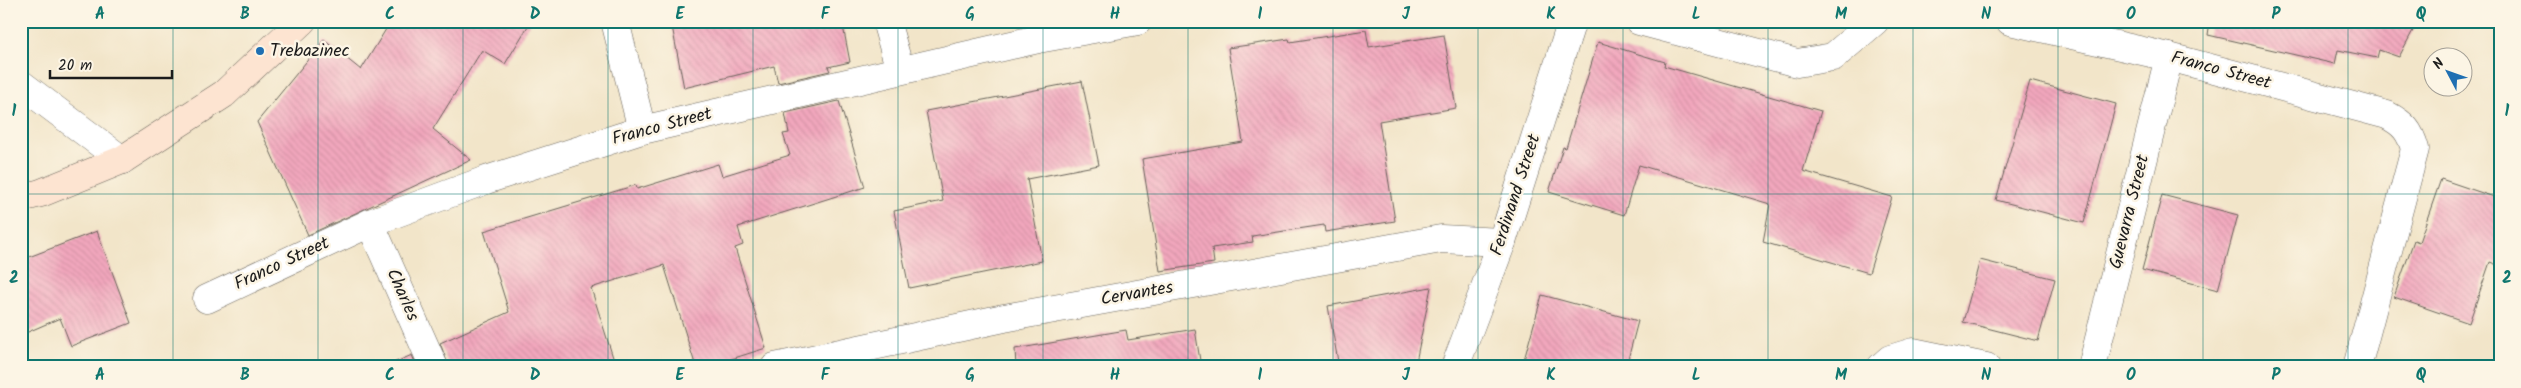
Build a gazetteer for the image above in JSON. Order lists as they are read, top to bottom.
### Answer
{
  "streets": {
    "street": [
      "Franco Street",
      "Ferdinand Street",
      "Guevarra Street",
      "Cervantes",
      "Charles"
    ]
  },
  "crossings": [
    ["Franco Street", "Guevarra Street"],
    ["Franco Street", "Charles"],
    ["Ferdinand Street", "Cervantes"]
  ],
  "places": ["Trebazinec"],
  "scale_bar": "20 m",
  "north": "top left",
  "grid": {
    "columns": [
      "A",
      "B",
      "C",
      "D",
      "E",
      "F",
      "G",
      "H",
      "I",
      "J",
      "K",
      "L",
      "M",
      "N",
      "O",
      "P",
      "Q"
    ],
    "rows": ["1", "2"]
  }
}
